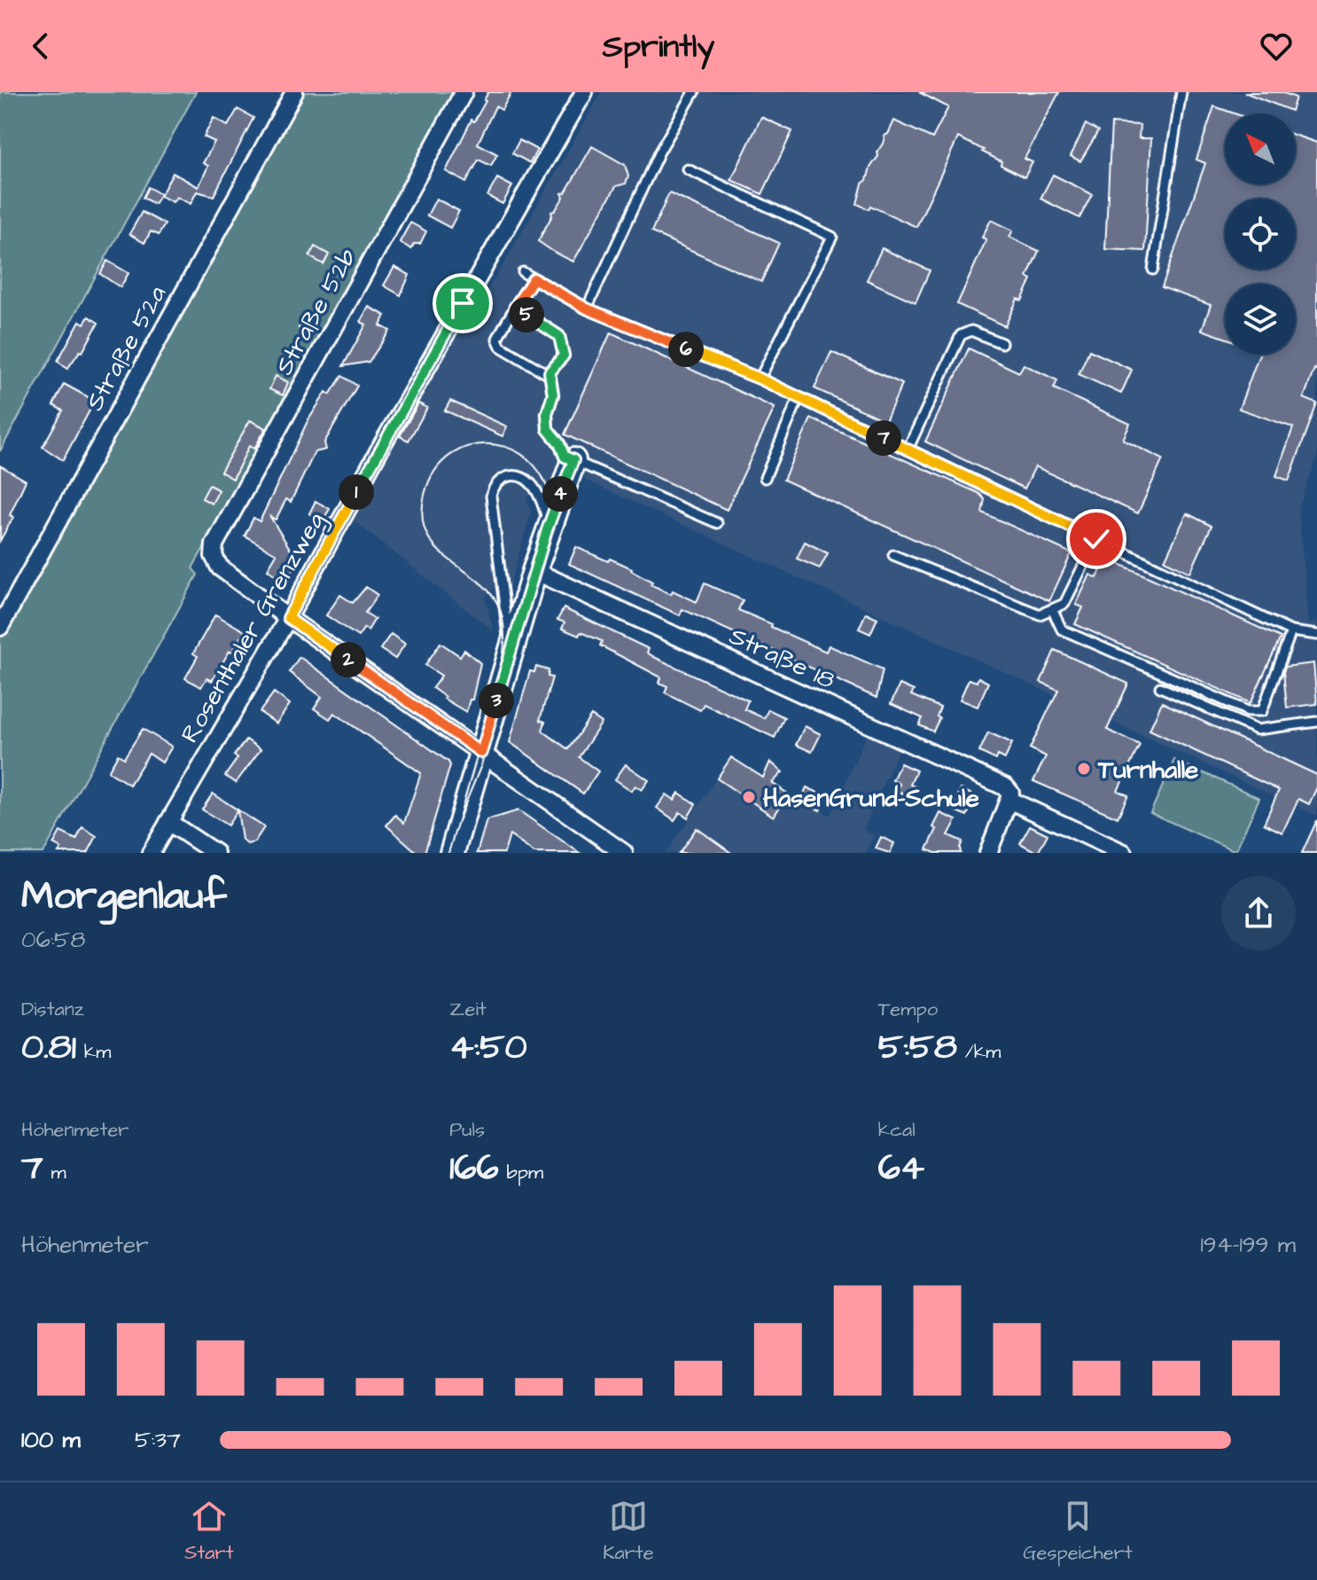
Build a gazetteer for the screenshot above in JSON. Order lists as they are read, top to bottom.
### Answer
{
  "streets": {
    "street": [
      "Straße 52b",
      "Straße 52a",
      "Rosenthaler Grenzweg",
      "Straße 18"
    ]
  },
  "crossings": [
    ["Straße 52b", "Rosenthaler Grenzweg"]
  ],
  "places": ["Turnhalle", "HasenGrund-Schule"],
  "north": "top left",
  "page": {
    "header": "Sprintly",
    "pins": [
      "5",
      "6",
      "7",
      "1",
      "4",
      "2",
      "3"
    ],
    "heading": ["Morgenlauf", "06:58"],
    "stats": [
      ["Distanz", "0.81 km"],
      ["Zeit", "4:50"],
      ["Tempo", "5:58 /km"],
      ["Höhenmeter", "7 m"],
      ["Puls", "166 bpm"],
      ["kcal", "64"]
    ],
    "chart": ["Höhenmeter", "194–199 m"],
    "list": [
      {
        "name": "100 m",
        "note": "5:37"
      }
    ],
    "tabs": ["Start", "Karte", "Gespeichert"]
  }
}
